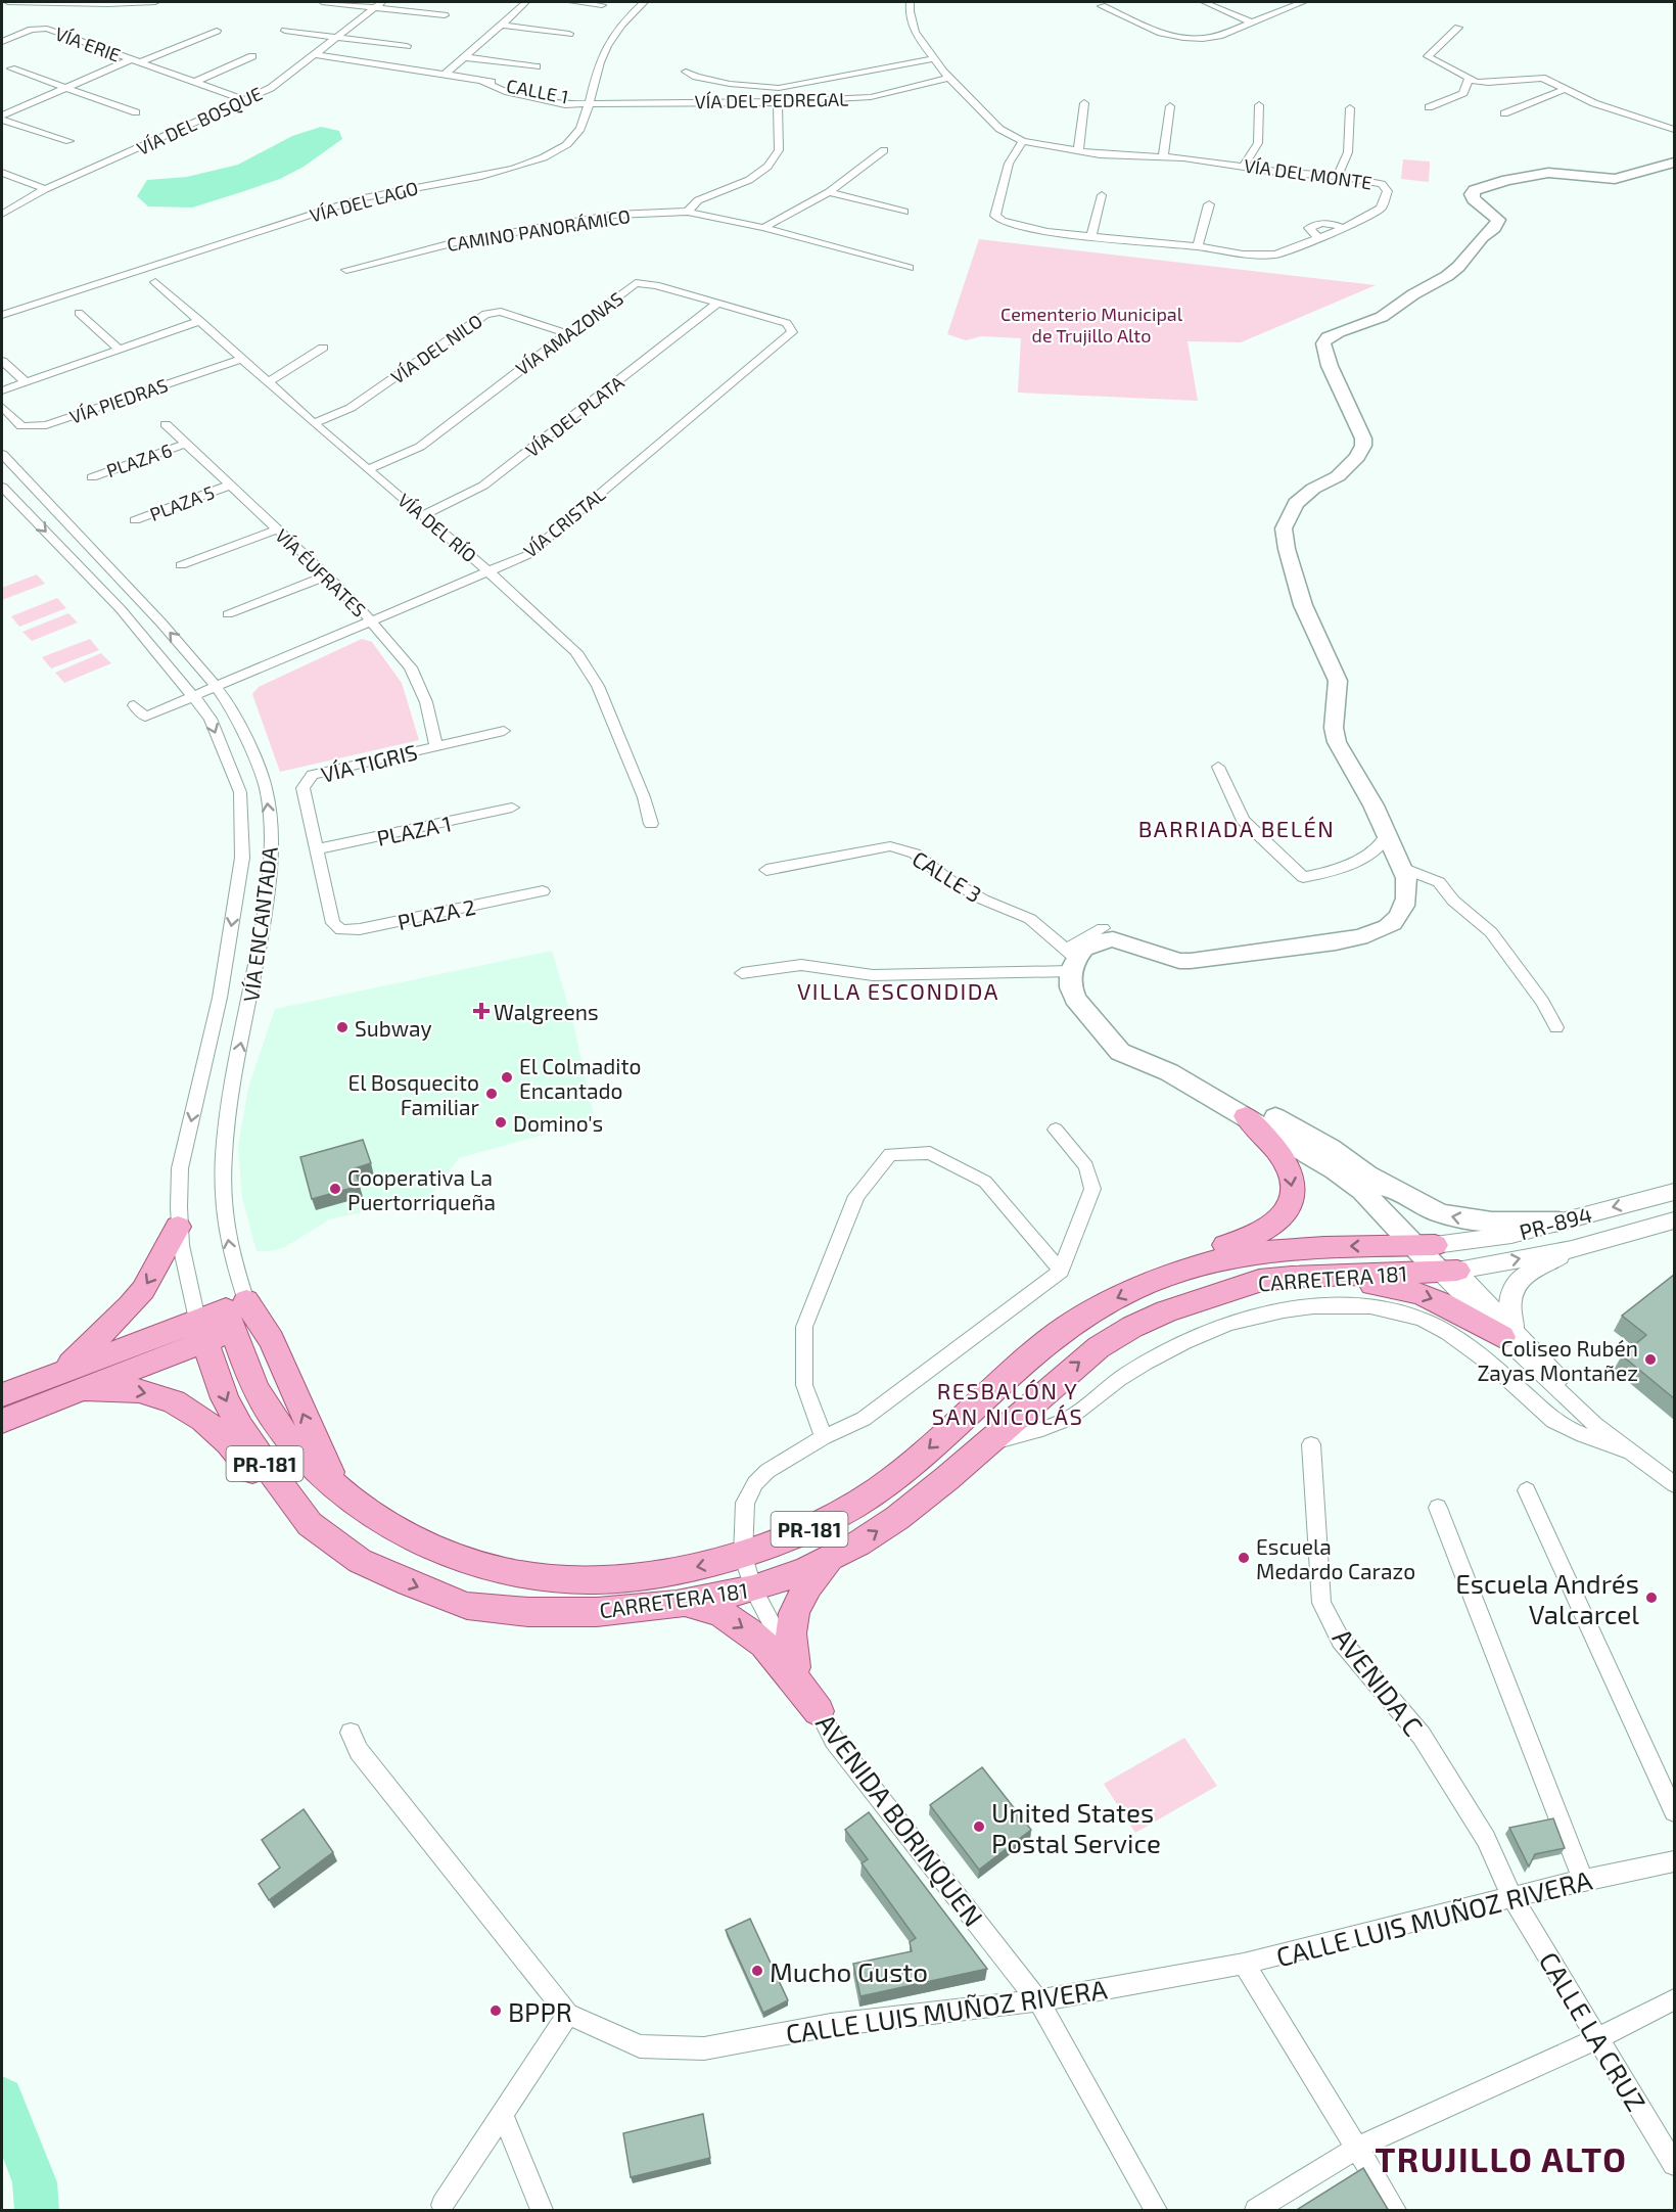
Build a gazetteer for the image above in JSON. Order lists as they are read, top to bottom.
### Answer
{
  "streets": {
    "main road": ["CARRETERA 181", "PR-181"],
    "street": [
      "VÍA ERIE",
      "CALLE 1",
      "VÍA DEL PEDREGAL",
      "VÍA DEL BOSQUE",
      "VÍA DEL MONTE",
      "VÍA DEL LAGO",
      "CAMINO PANORÁMICO",
      "VÍA AMAZONAS",
      "VÍA DEL NILO",
      "VÍA PIEDRAS",
      "VÍA DEL PLATA",
      "PLAZA 6",
      "PLAZA 5",
      "VÍA CRISTAL",
      "VÍA DEL RÍO",
      "VÍA ÉUFRATES",
      "VÍA TIGRIS",
      "PLAZA 1",
      "CALLE 3",
      "PLAZA 2",
      "VÍA ENCANTADA",
      "PR-894",
      "AVENIDA C",
      "AVENIDA BORINQUEN",
      "CALLE LUIS MUÑOZ RIVERA",
      "CALLE LA CRUZ"
    ]
  },
  "crossings": [
    ["VÍA ERIE", "VÍA DEL BOSQUE"],
    ["CALLE 1", "VÍA DEL PEDREGAL"],
    ["CALLE 1", "VÍA DEL BOSQUE"],
    ["CALLE 1", "VÍA DEL LAGO"],
    ["VÍA DEL PEDREGAL", "VÍA DEL MONTE"],
    ["VÍA DEL PEDREGAL", "VÍA DEL LAGO"],
    ["VÍA AMAZONAS", "VÍA DEL NILO"],
    ["VÍA AMAZONAS", "VÍA DEL PLATA"],
    ["VÍA AMAZONAS", "VÍA CRISTAL"],
    ["VÍA AMAZONAS", "VÍA DEL RÍO"],
    ["VÍA DEL NILO", "VÍA DEL RÍO"],
    ["VÍA PIEDRAS", "VÍA DEL RÍO"],
    ["VÍA DEL PLATA", "VÍA DEL RÍO"],
    ["PLAZA 6", "VÍA ÉUFRATES"],
    ["PLAZA 5", "VÍA ÉUFRATES"],
    ["VÍA CRISTAL", "VÍA DEL RÍO"],
    ["VÍA CRISTAL", "VÍA ÉUFRATES"],
    ["VÍA CRISTAL", "VÍA ENCANTADA"],
    ["VÍA ÉUFRATES", "VÍA TIGRIS"],
    ["VÍA TIGRIS", "PLAZA 1"],
    ["VÍA TIGRIS", "PLAZA 2"],
    ["VÍA ENCANTADA", "CARRETERA 181"],
    ["PR-894", "CARRETERA 181"],
    ["CARRETERA 181", "AVENIDA BORINQUEN"],
    ["AVENIDA C", "CALLE LUIS MUÑOZ RIVERA"],
    ["AVENIDA C", "CALLE LA CRUZ"],
    ["AVENIDA BORINQUEN", "CALLE LUIS MUÑOZ RIVERA"],
    ["CALLE LUIS MUÑOZ RIVERA", "CALLE LA CRUZ"]
  ],
  "districts": [
    "BARRIADA BELÉN",
    "VILLA ESCONDIDA",
    "RESBALÓN Y SAN NICOLÁS",
    "TRUJILLO ALTO"
  ],
  "parks": ["Cementerio Municipal de Trujillo Alto"],
  "places": {
    "health": ["Walgreens"],
    "other": [
      "Subway",
      "El Colmadito Encantado",
      "El Bosquecito Familiar",
      "Domino's",
      "Cooperativa La Puertorriqueña",
      "Coliseo Rubén Zayas Montañez",
      "Escuela Medardo Carazo",
      "Escuela Andrés Valcarcel",
      "United States Postal Service",
      "Mucho Gusto",
      "BPPR"
    ]
  }
}
